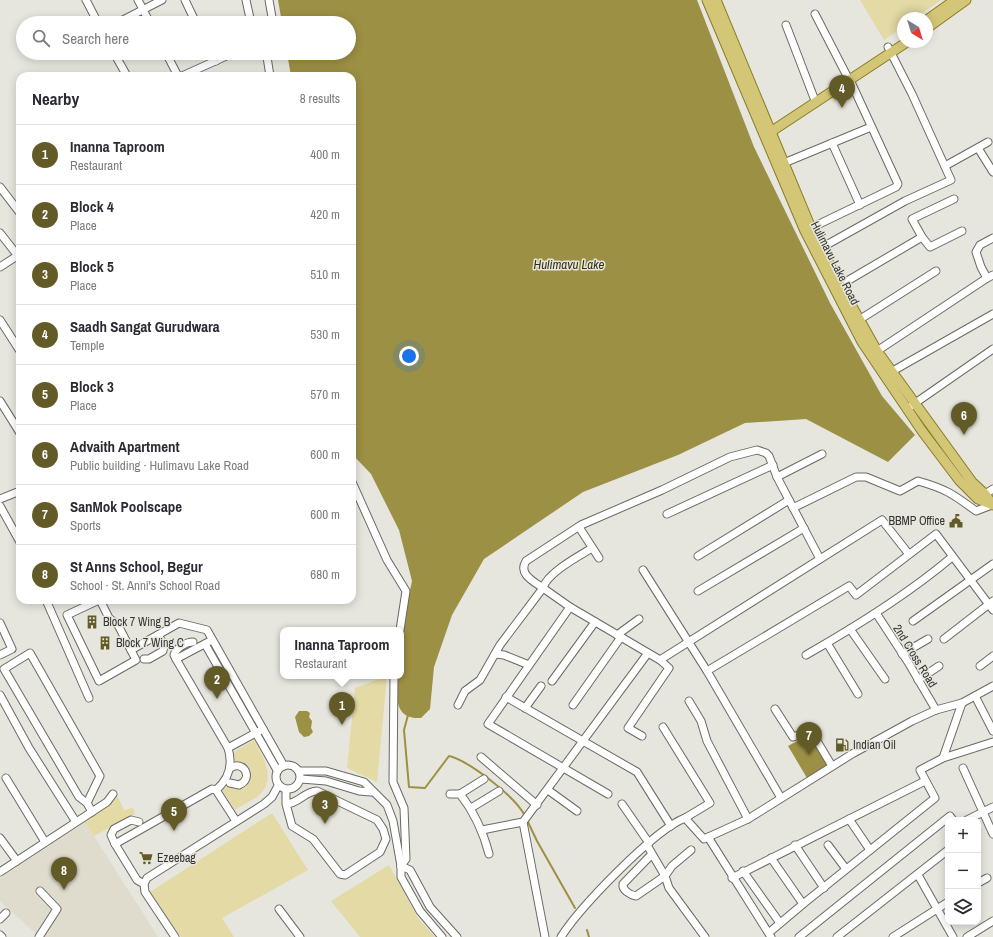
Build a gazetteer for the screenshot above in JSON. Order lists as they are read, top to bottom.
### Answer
{
  "streets": {
    "main road": ["Hulimavu Lake Road"],
    "street": ["2nd Cross Road"]
  },
  "water": ["Hulimavu Lake"],
  "places": {
    "public building": ["BBMP Office"],
    "building": ["Block 7 Wing B", "Block 7 Wing C"],
    "fuel station": ["Indian Oil"],
    "supermarket": ["Ezeebag"]
  },
  "north": "bottom right",
  "page": {
    "search": "Search here",
    "heading": ["Nearby", "8 results"],
    "pins": [
      "4",
      "6",
      "2",
      "1",
      "7",
      "3",
      "5",
      "8"
    ],
    "list": [
      {
        "mark": "1",
        "name": "Inanna Taproom",
        "note": "Restaurant",
        "value": "400 m"
      },
      {
        "mark": "2",
        "name": "Block 4",
        "note": "Place",
        "value": "420 m"
      },
      {
        "mark": "3",
        "name": "Block 5",
        "note": "Place",
        "value": "510 m"
      },
      {
        "mark": "4",
        "name": "Saadh Sangat Gurudwara",
        "note": "Temple",
        "value": "530 m"
      },
      {
        "mark": "5",
        "name": "Block 3",
        "note": "Place",
        "value": "570 m"
      },
      {
        "mark": "6",
        "name": "Advaith Apartment",
        "note": "Public building · Hulimavu Lake Road",
        "value": "600 m"
      },
      {
        "mark": "7",
        "name": "SanMok Poolscape",
        "note": "Sports",
        "value": "600 m"
      },
      {
        "mark": "8",
        "name": "St Anns School, Begur",
        "note": "School · St. Anni's School Road",
        "value": "680 m"
      }
    ],
    "popup": ["Inanna Taproom", "Restaurant"],
    "map_buttons": ["+", "−"]
  }
}
